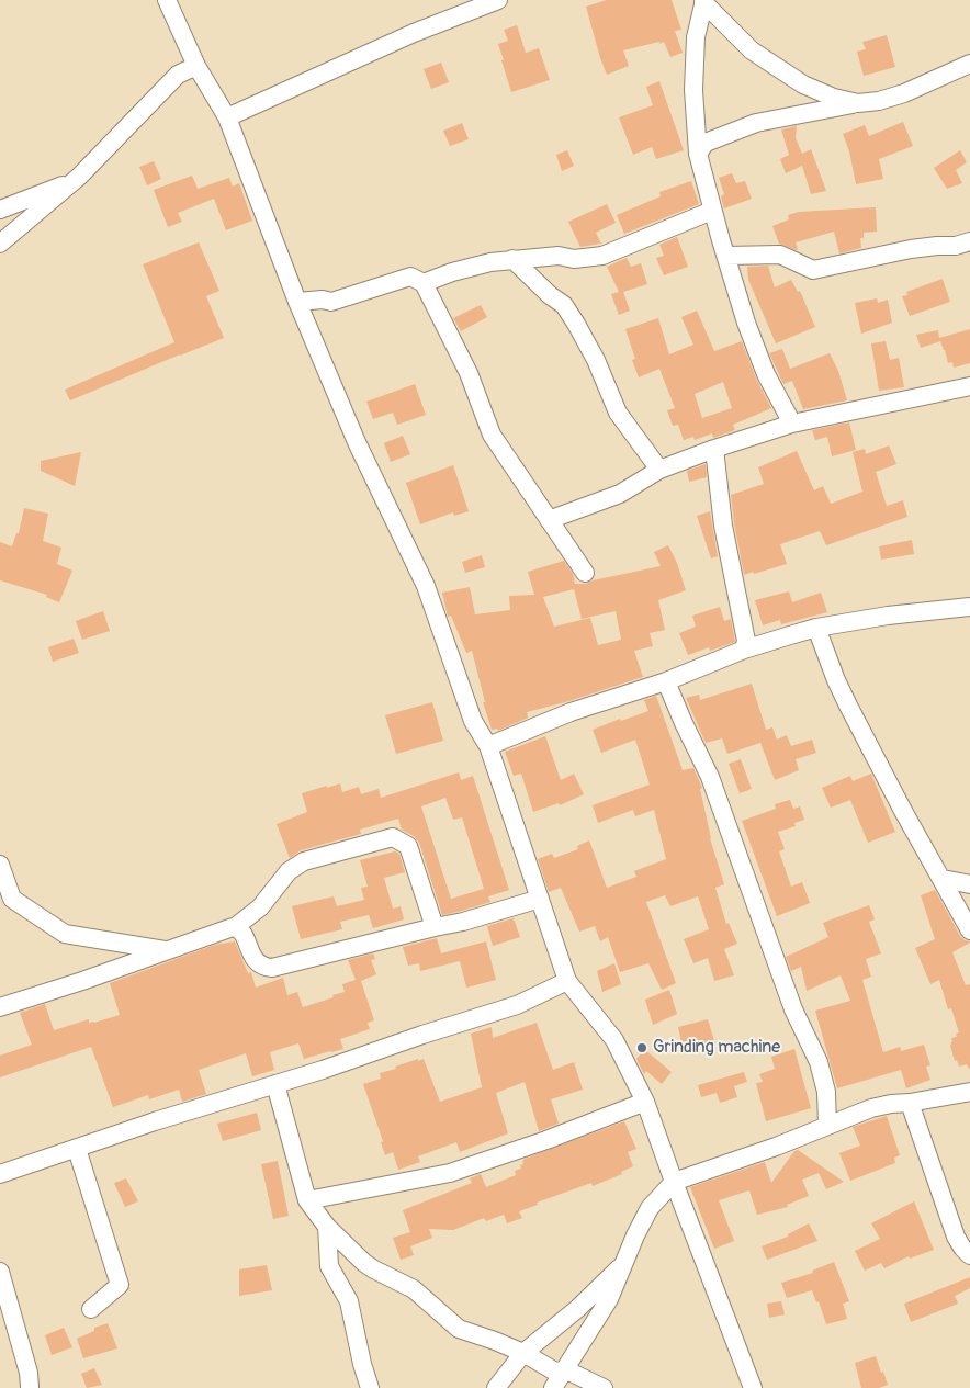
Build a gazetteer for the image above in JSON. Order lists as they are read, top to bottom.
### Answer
{
  "places": ["Grinding machine"]
}
